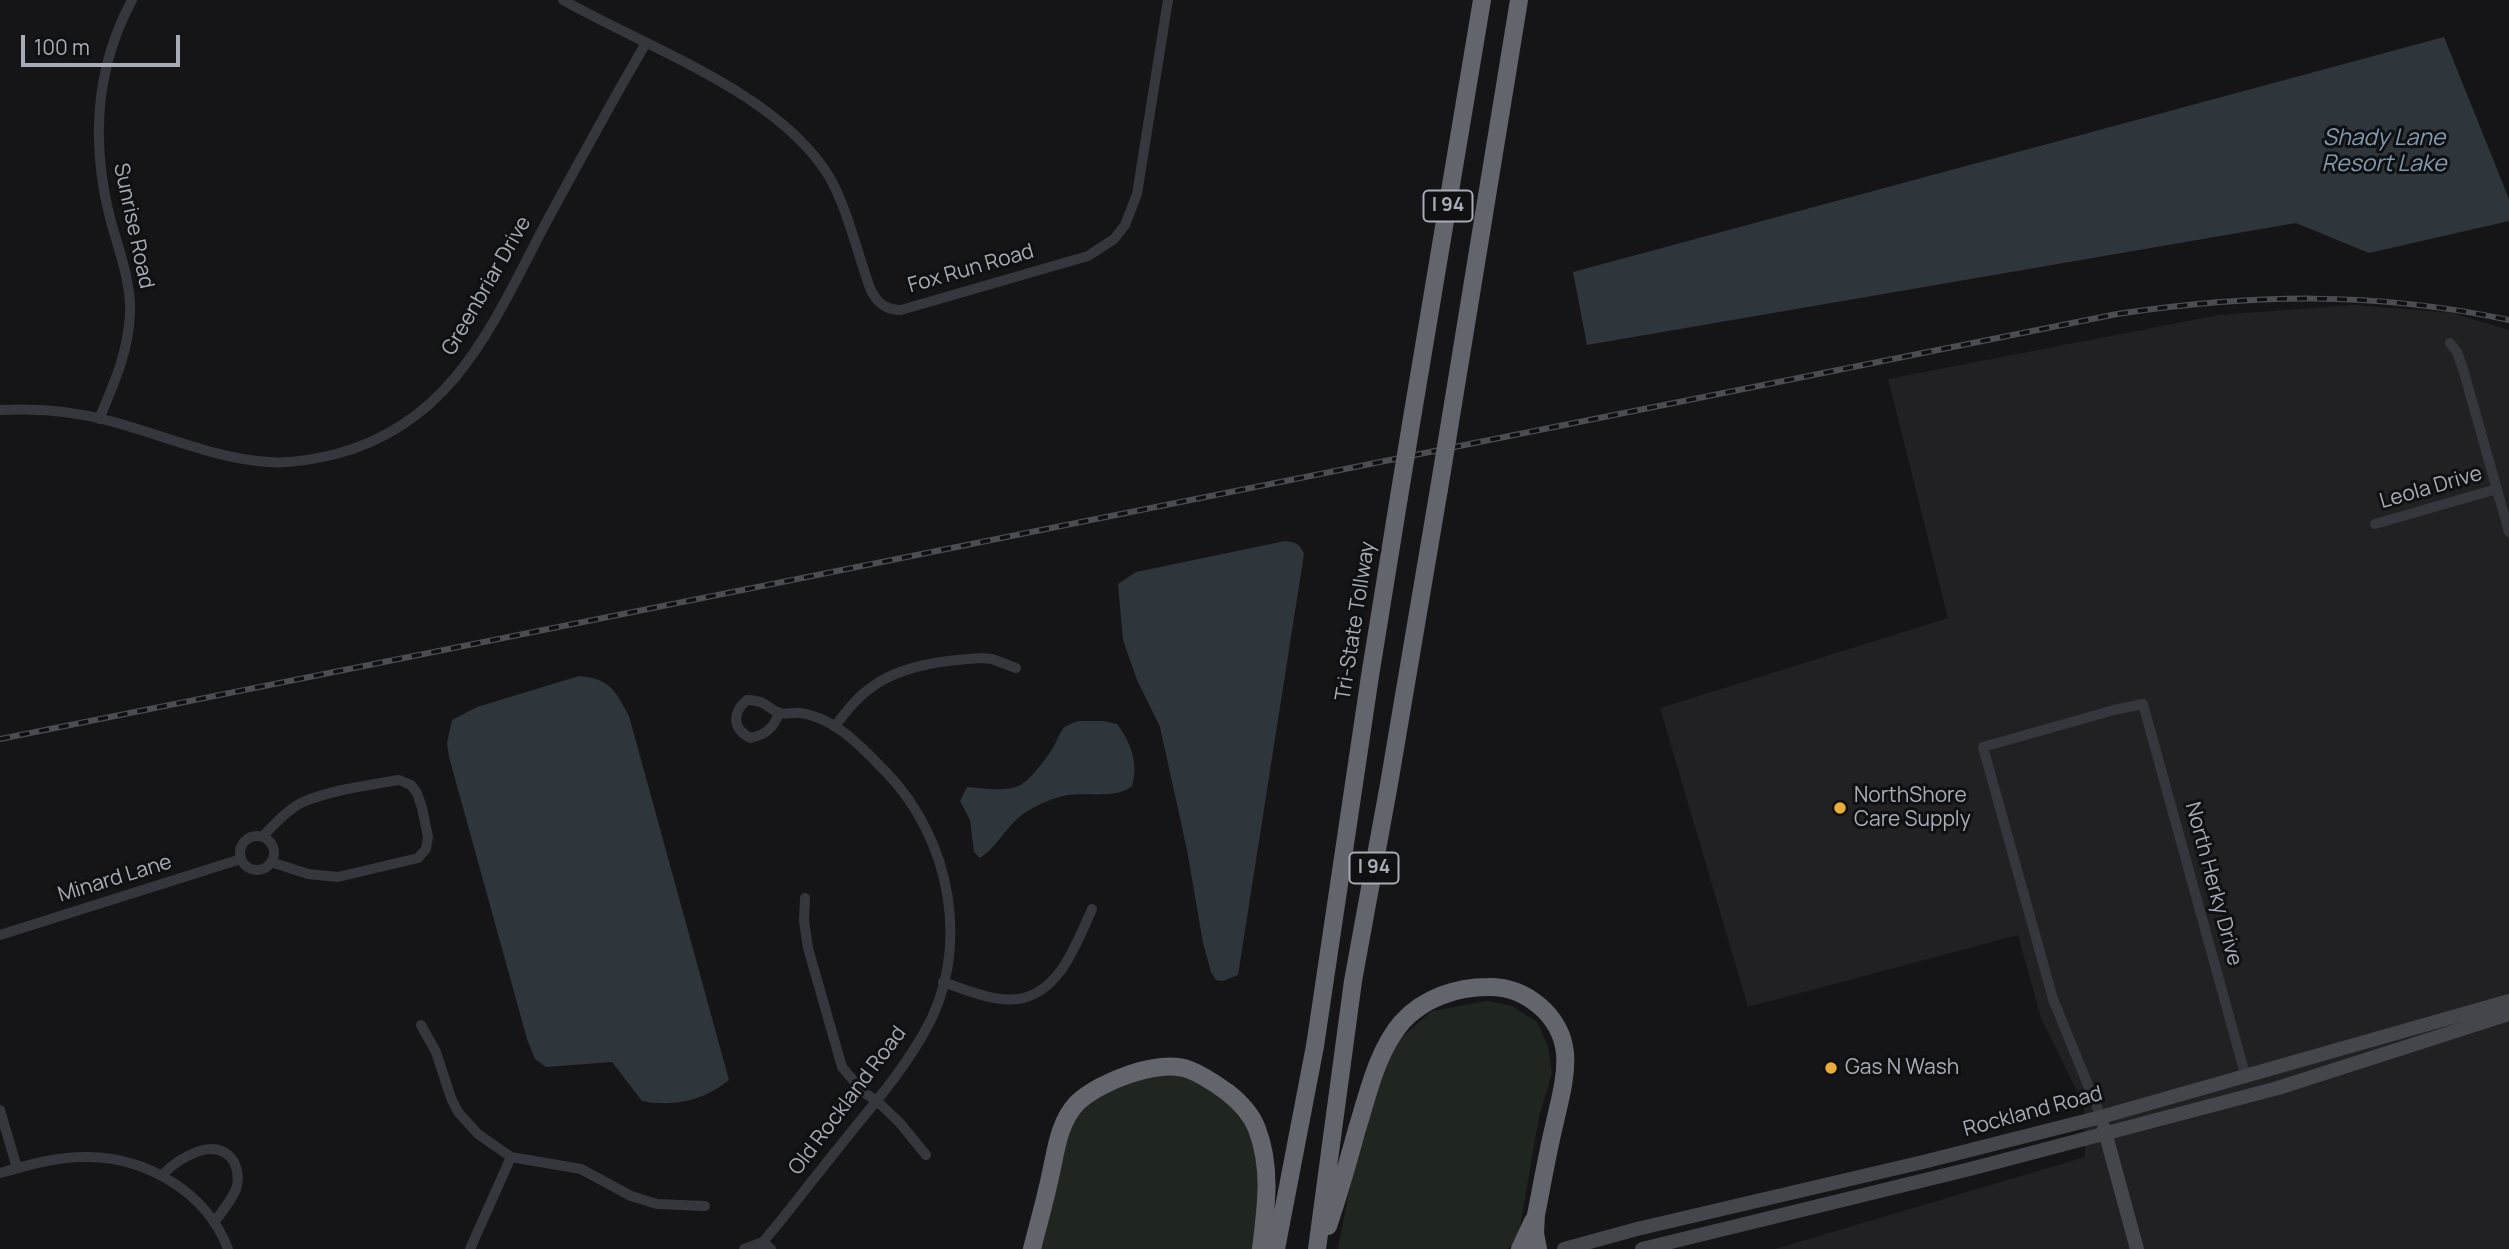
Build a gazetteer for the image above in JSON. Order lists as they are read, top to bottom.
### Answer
{
  "streets": {
    "highway": ["I 94", "Tri-State Tollway"],
    "main road": ["Rockland Road"],
    "street": [
      "Sunrise Road",
      "Fox Run Road",
      "Greenbriar Drive",
      "Leola Drive",
      "Minard Lane",
      "North Herky Drive",
      "Old Rockland Road"
    ]
  },
  "crossings": [
    ["Sunrise Road", "Greenbriar Drive"],
    ["Fox Run Road", "Greenbriar Drive"],
    ["North Herky Drive", "Rockland Road"]
  ],
  "water": ["Shady Lane Resort Lake"],
  "places": ["NorthShore Care Supply", "Gas N Wash"],
  "scale_bar": "100 m"
}
